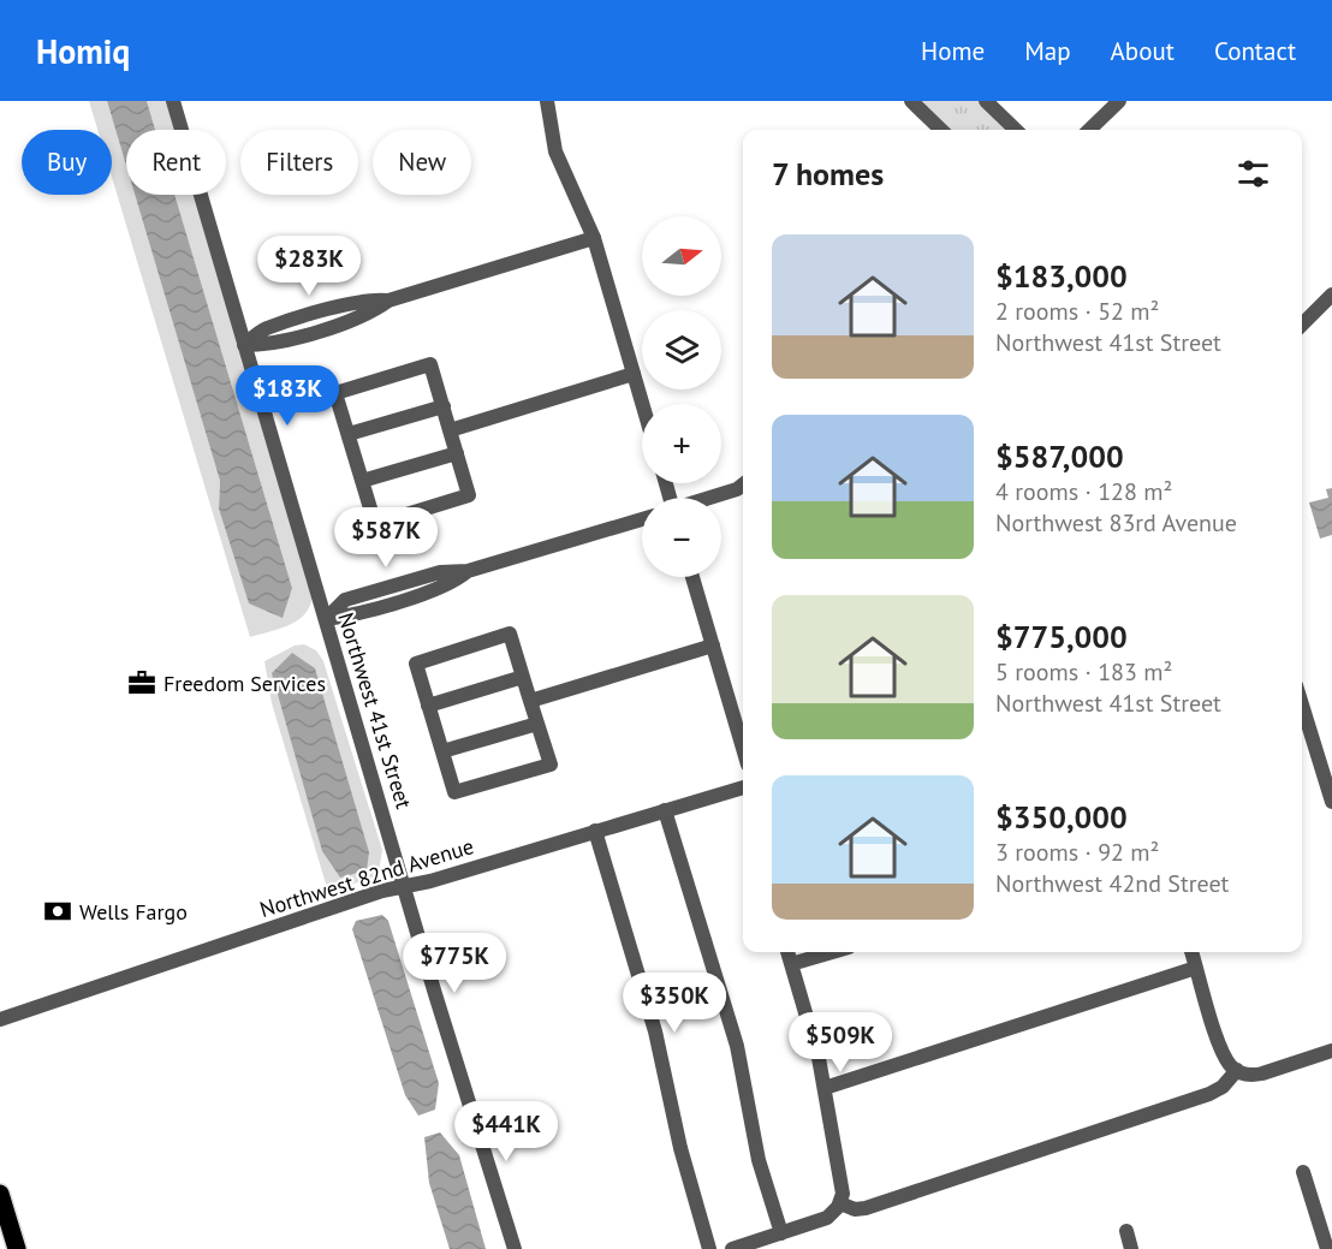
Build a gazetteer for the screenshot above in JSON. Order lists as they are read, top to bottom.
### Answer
{
  "streets": {
    "street": ["Northwest 41st Street", "Northwest 82nd Avenue"]
  },
  "crossings": [
    ["Northwest 41st Street", "Northwest 82nd Avenue"]
  ],
  "places": {
    "office": ["Freedom Services"],
    "bank": ["Wells Fargo"]
  },
  "north": "right",
  "page": {
    "header": "Homiq",
    "nav": [
      "Home",
      "Map",
      "About",
      "Contact"
    ],
    "chip": [
      "Buy",
      "Rent",
      "Filters",
      "New"
    ],
    "heading": "7 homes",
    "map_buttons": ["+", "−"],
    "list": [
      {
        "name": "$183,000",
        "note": "2 rooms · 52 m² · Northwest 41st Street"
      },
      {
        "name": "$587,000",
        "note": "4 rooms · 128 m² · Northwest 83rd Avenue"
      },
      {
        "name": "$775,000",
        "note": "5 rooms · 183 m² · Northwest 41st Street"
      },
      {
        "name": "$350,000",
        "note": "3 rooms · 92 m² · Northwest 42nd Street"
      }
    ],
    "price": [
      "$283K",
      "$183K",
      "$587K",
      "$775K",
      "$350K",
      "$509K",
      "$441K"
    ]
  }
}
